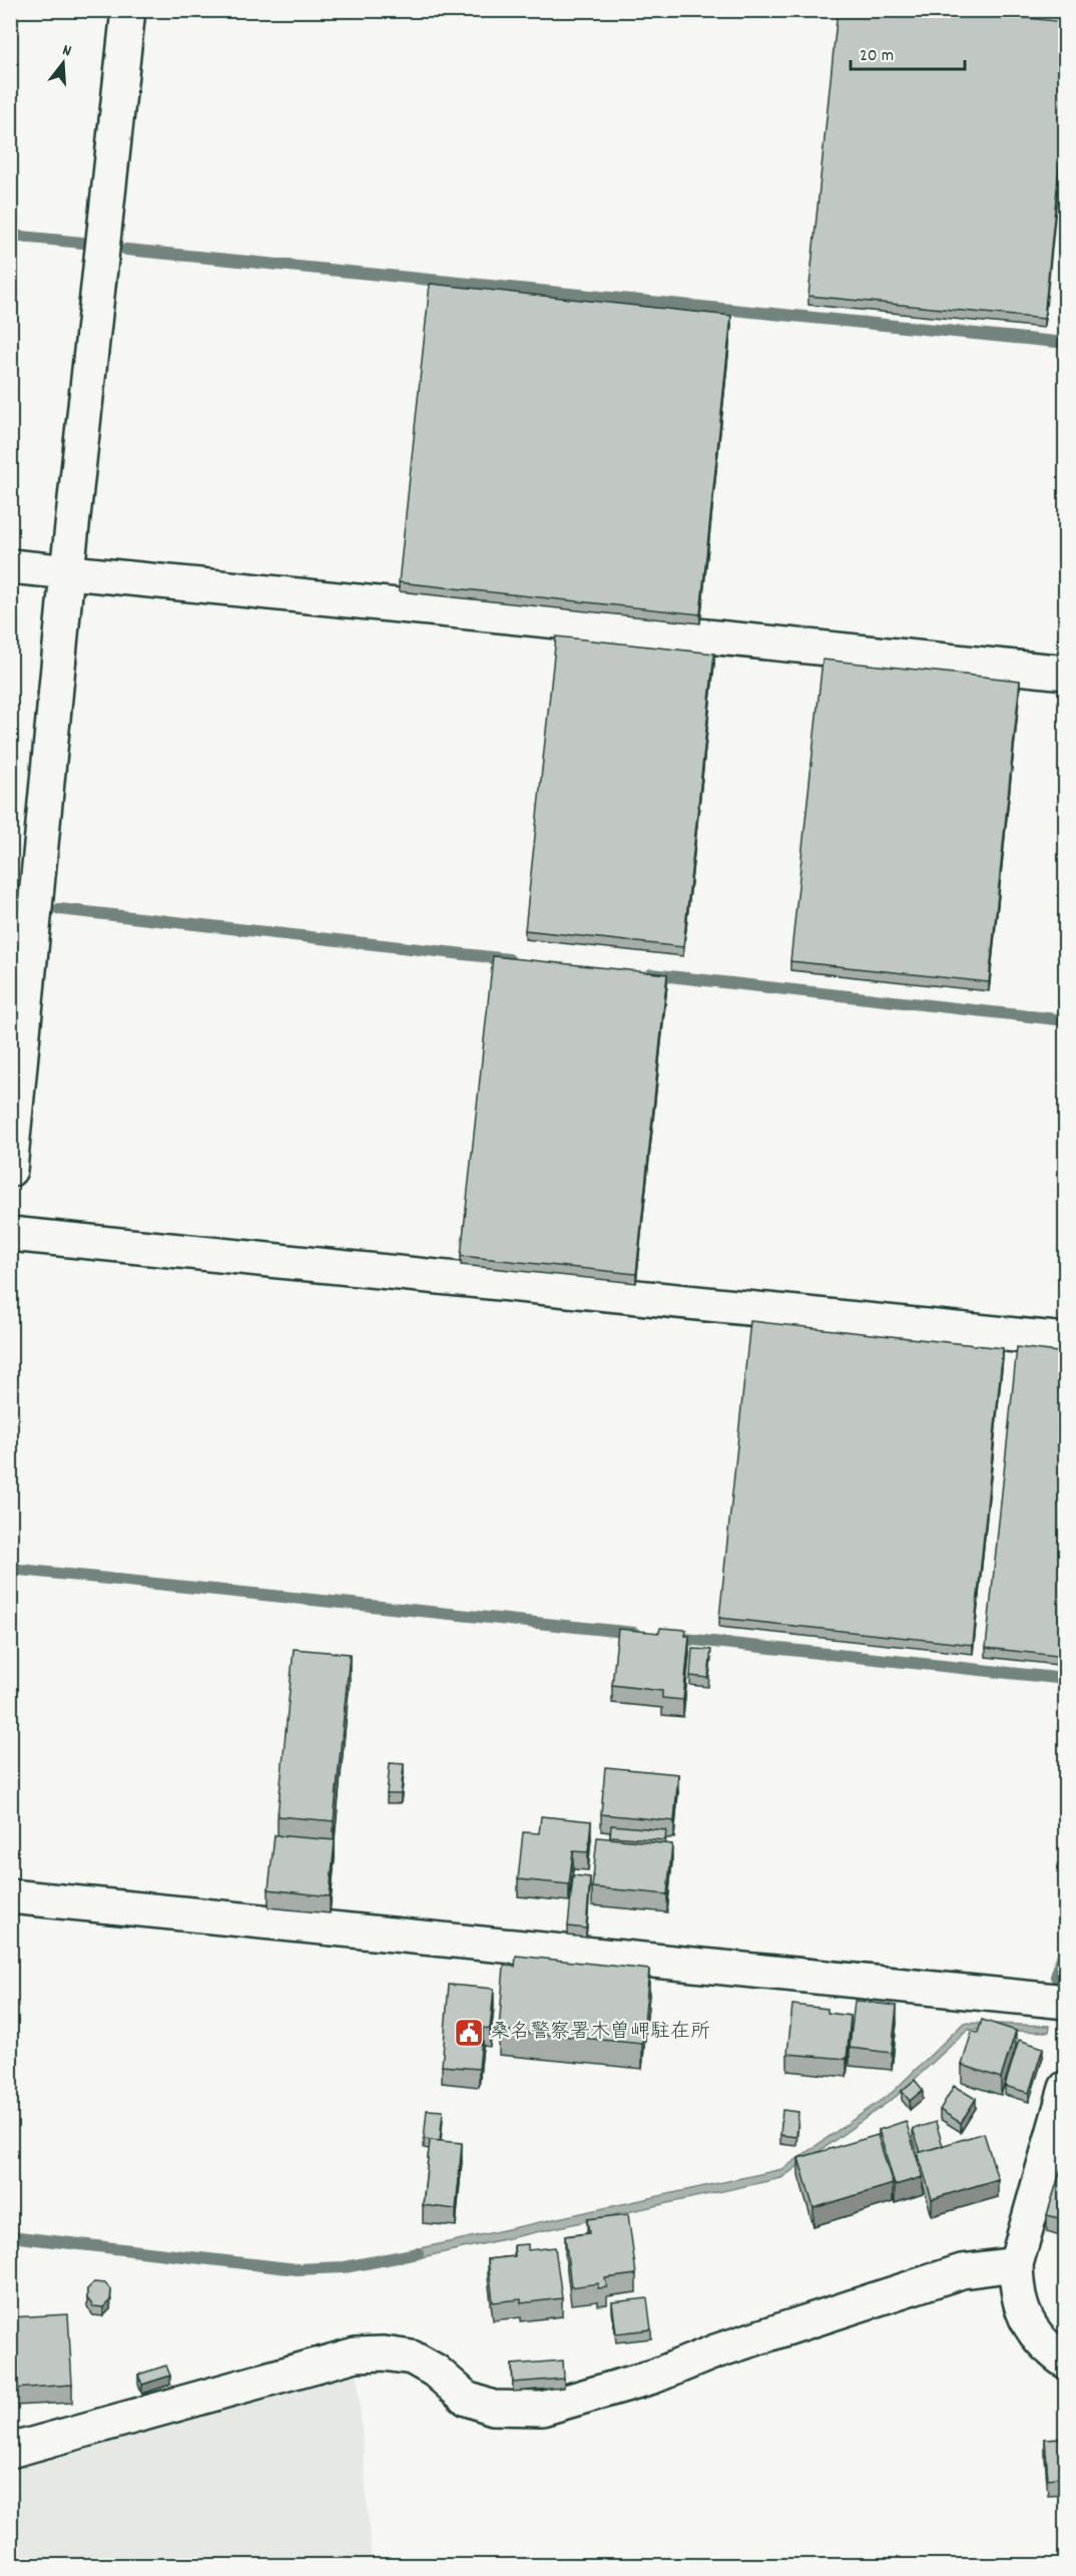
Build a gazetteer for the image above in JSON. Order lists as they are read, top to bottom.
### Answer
{
  "places": {
    "public building": ["桑名警察署木曽岬駐在所"]
  },
  "scale_bar": "20 m",
  "north": "top"
}
